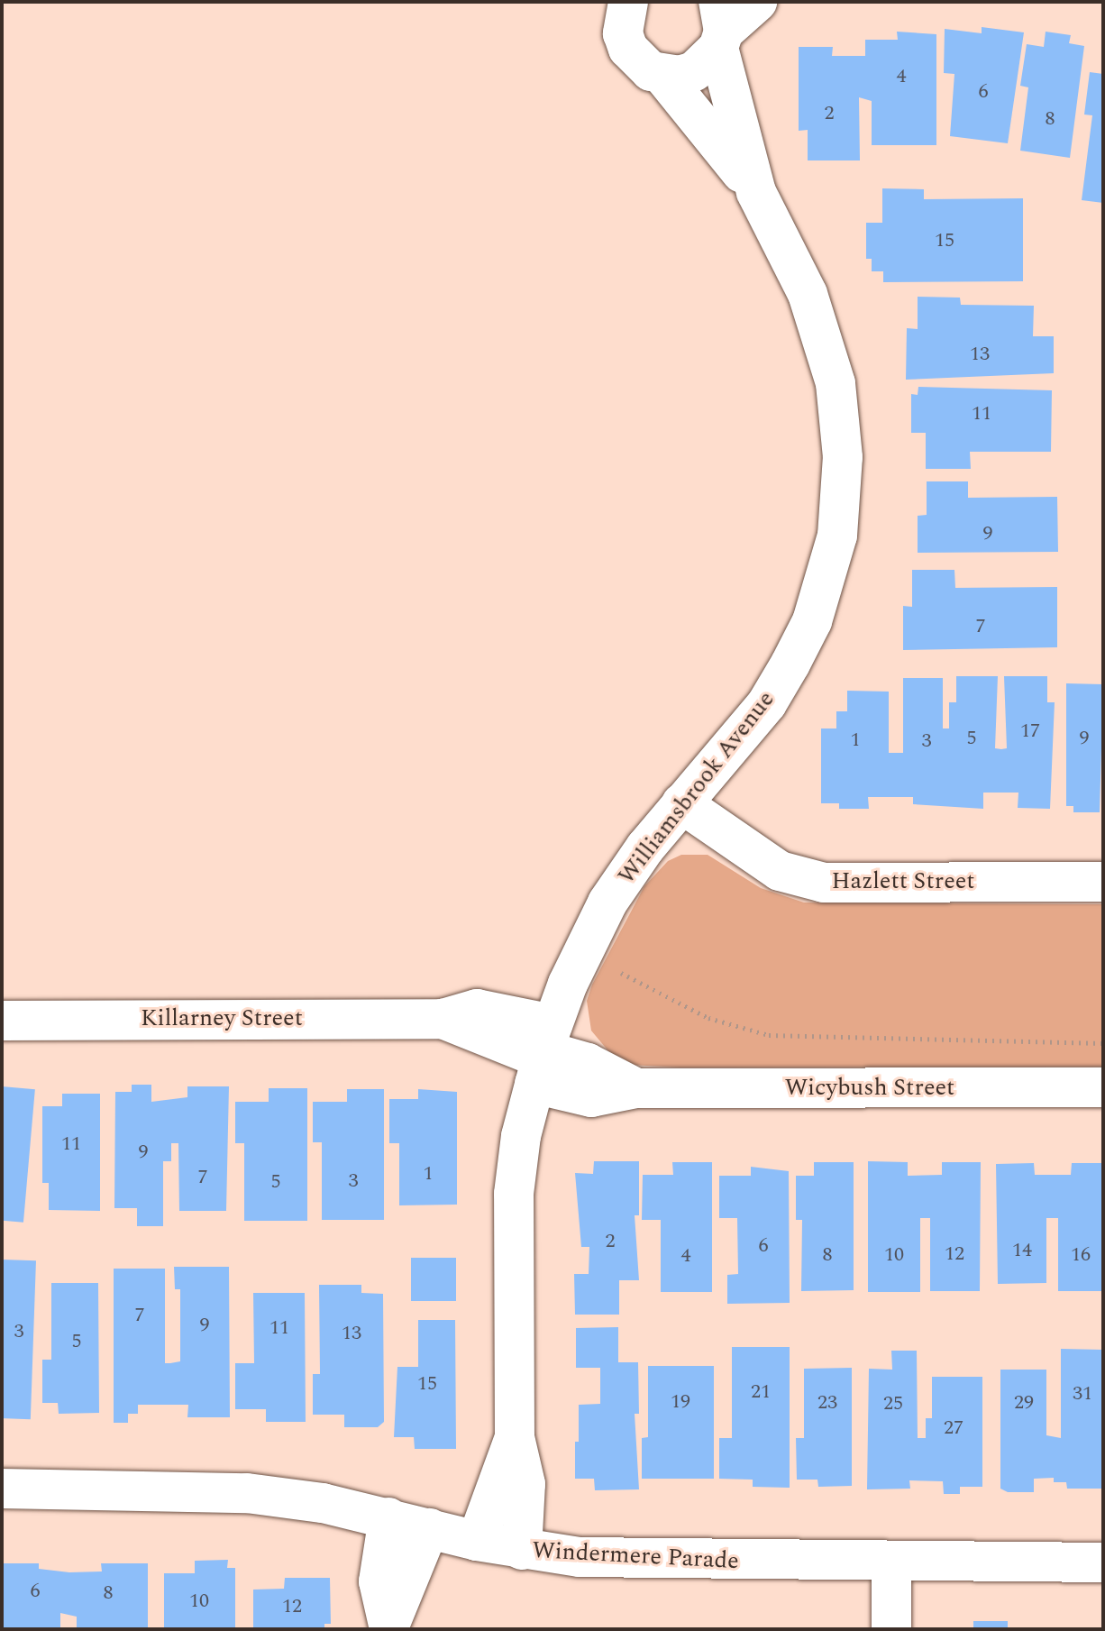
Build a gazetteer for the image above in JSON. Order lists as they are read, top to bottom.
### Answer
{
  "streets": {
    "street": [
      "Williamsbrook Avenue",
      "Hazlett Street",
      "Killarney Street",
      "Wicybush Street",
      "Windermere Parade"
    ]
  },
  "crossings": [
    ["Williamsbrook Avenue", "Hazlett Street"],
    ["Williamsbrook Avenue", "Killarney Street"],
    ["Williamsbrook Avenue", "Wicybush Street"],
    ["Williamsbrook Avenue", "Windermere Parade"],
    ["Killarney Street", "Wicybush Street"]
  ],
  "house_numbers": [
    "4",
    "6",
    "2",
    "8",
    "15",
    "13",
    "11",
    "9",
    "7",
    "17",
    "5",
    "9",
    "1",
    "3",
    "11",
    "9",
    "1",
    "7",
    "3",
    "5",
    "2",
    "6",
    "14",
    "12",
    "8",
    "10",
    "16",
    "4",
    "7",
    "9",
    "11",
    "3",
    "13",
    "5",
    "15",
    "21",
    "31",
    "19",
    "23",
    "29",
    "25",
    "27",
    "6",
    "8",
    "10",
    "12"
  ]
}
